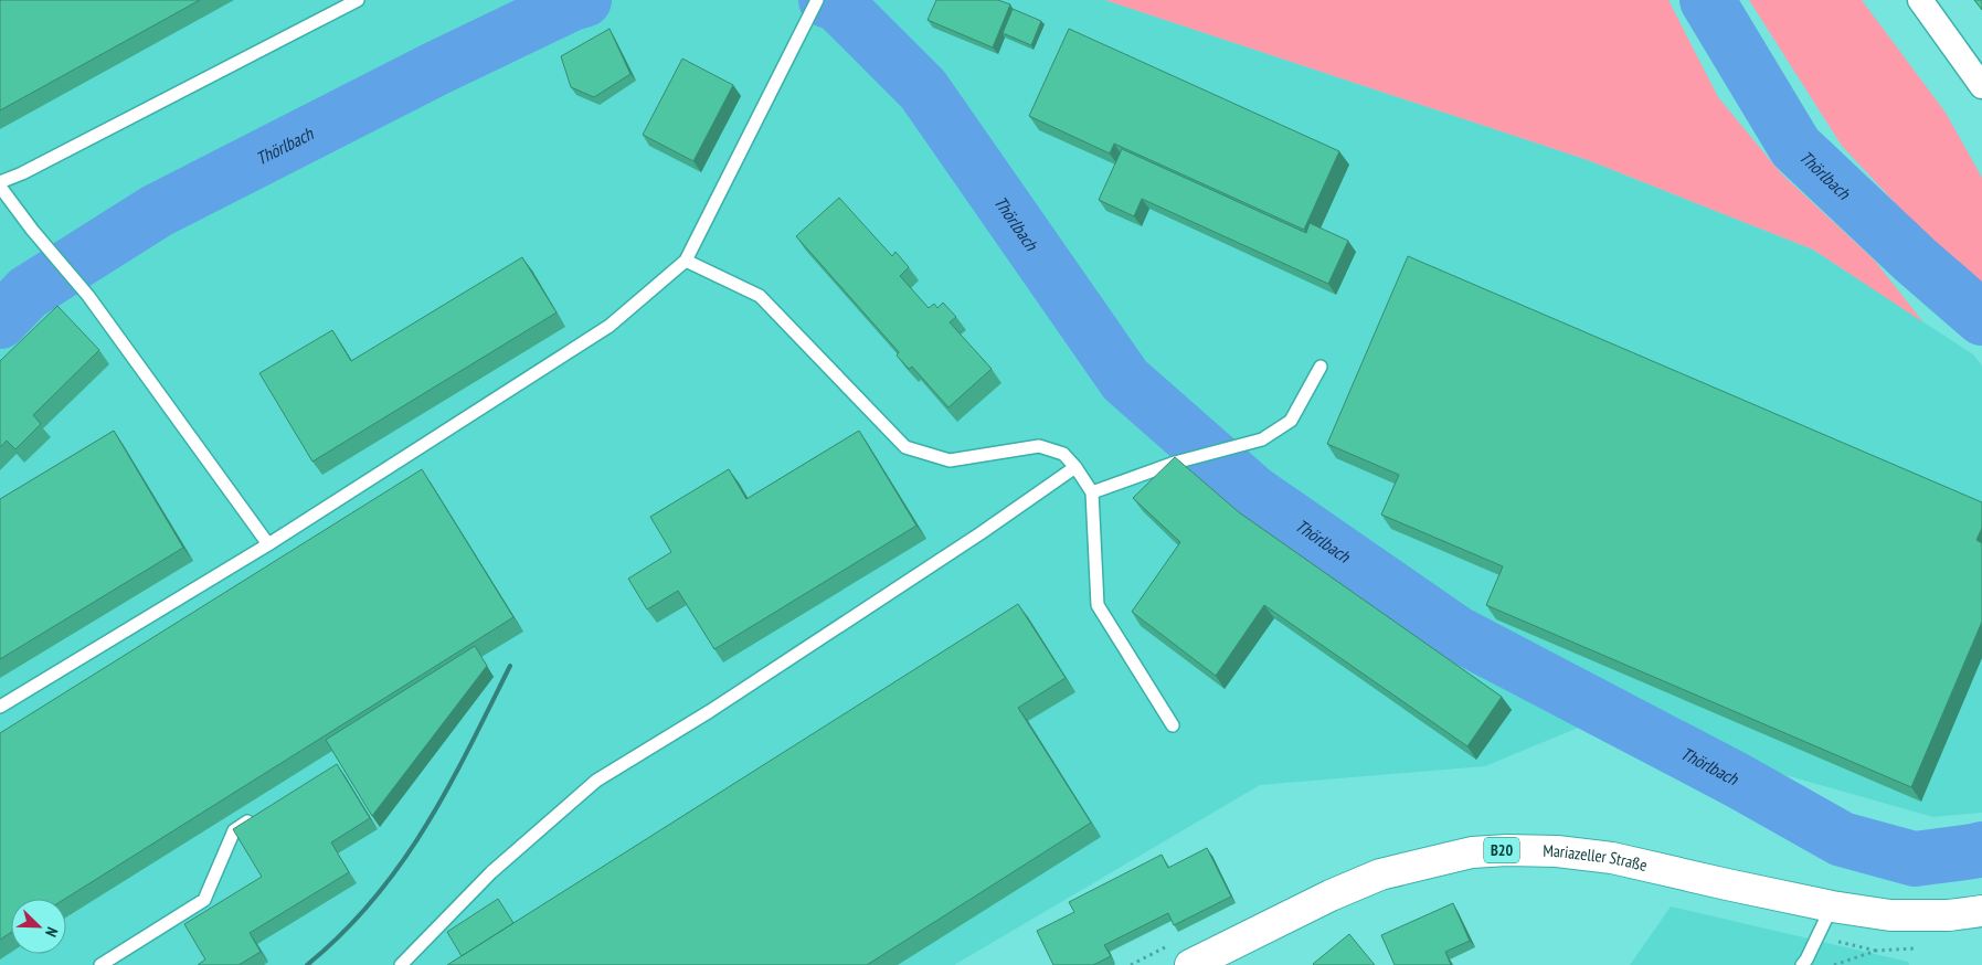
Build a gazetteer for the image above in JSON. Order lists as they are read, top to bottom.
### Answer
{
  "streets": {
    "main road": ["B20", "Mariazeller Straße"]
  },
  "water": ["Thörlbach"],
  "north": "bottom right"
}
